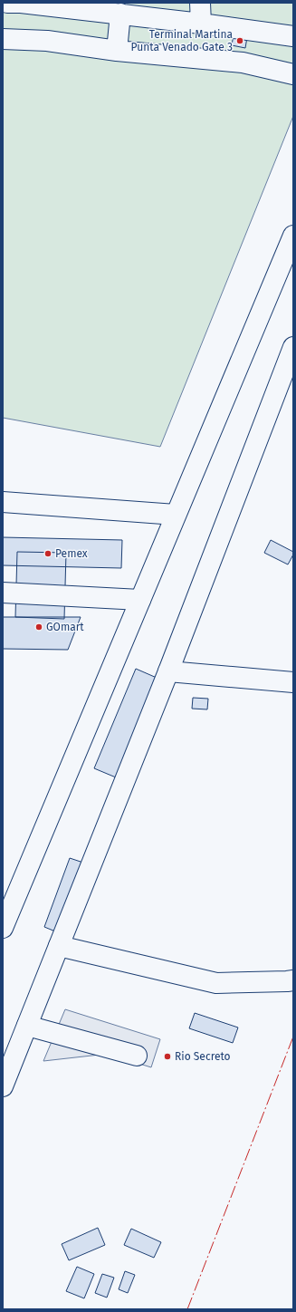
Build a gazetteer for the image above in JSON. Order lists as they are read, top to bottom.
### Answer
{
  "places": [
    "Terminal Martina Punta Venado Gate 3",
    "Pemex",
    "GOmart",
    "Rio Secreto"
  ]
}
